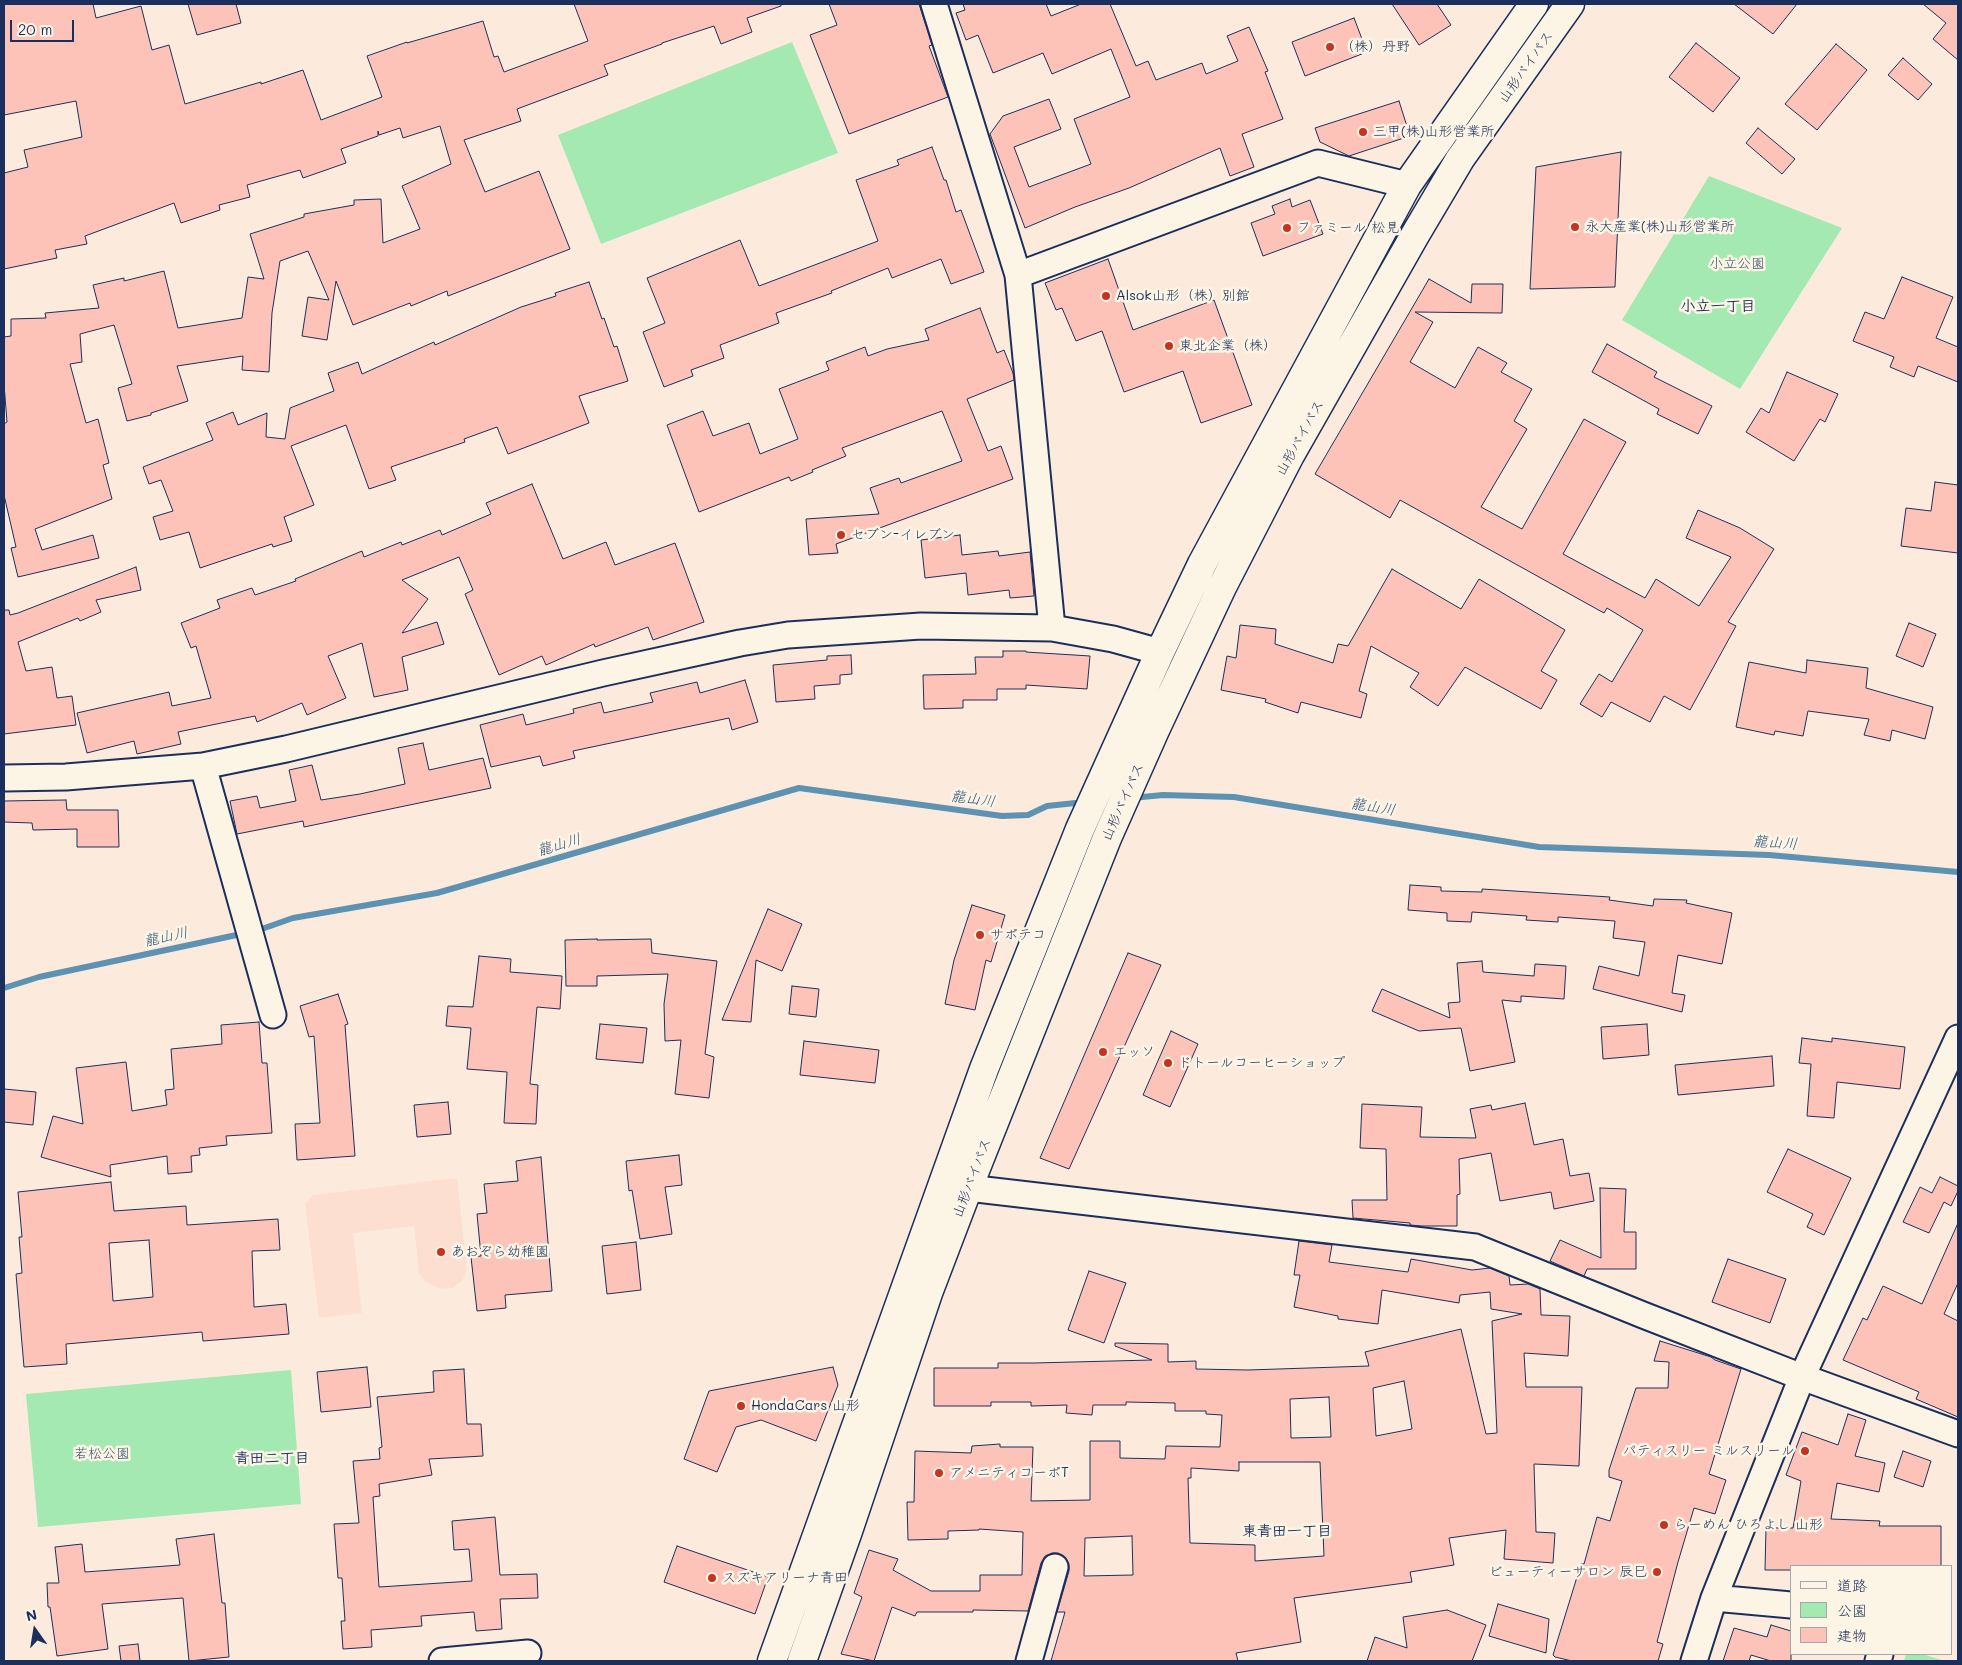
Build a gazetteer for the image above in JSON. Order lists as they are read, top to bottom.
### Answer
{
  "streets": {
    "highway": ["山形バイパス"]
  },
  "districts": ["小立一丁目", "青田二丁目", "東青田一丁目"],
  "water": ["龍山川"],
  "parks": ["小立公園", "若松公園"],
  "places": [
    "（株）丹野",
    "三甲(株)山形営業所",
    "永大産業(株)山形営業所",
    "ファミール 松見",
    "Alsok山形（株）別館",
    "東北企業（株）",
    "セブン-イレブン",
    "サポテコ",
    "エッソ",
    "ドトールコーヒーショップ",
    "あおぞら幼稚園",
    "HondaCars 山形",
    "パティスリー ミルスリール",
    "アメニティコーポT",
    "らーめん ひろよし 山形",
    "ビューティーサロン 辰巳",
    "スズキアリーナ青田"
  ],
  "legend": ["道路", "公園", "建物"],
  "scale_bar": "20 m",
  "north": "top"
}
